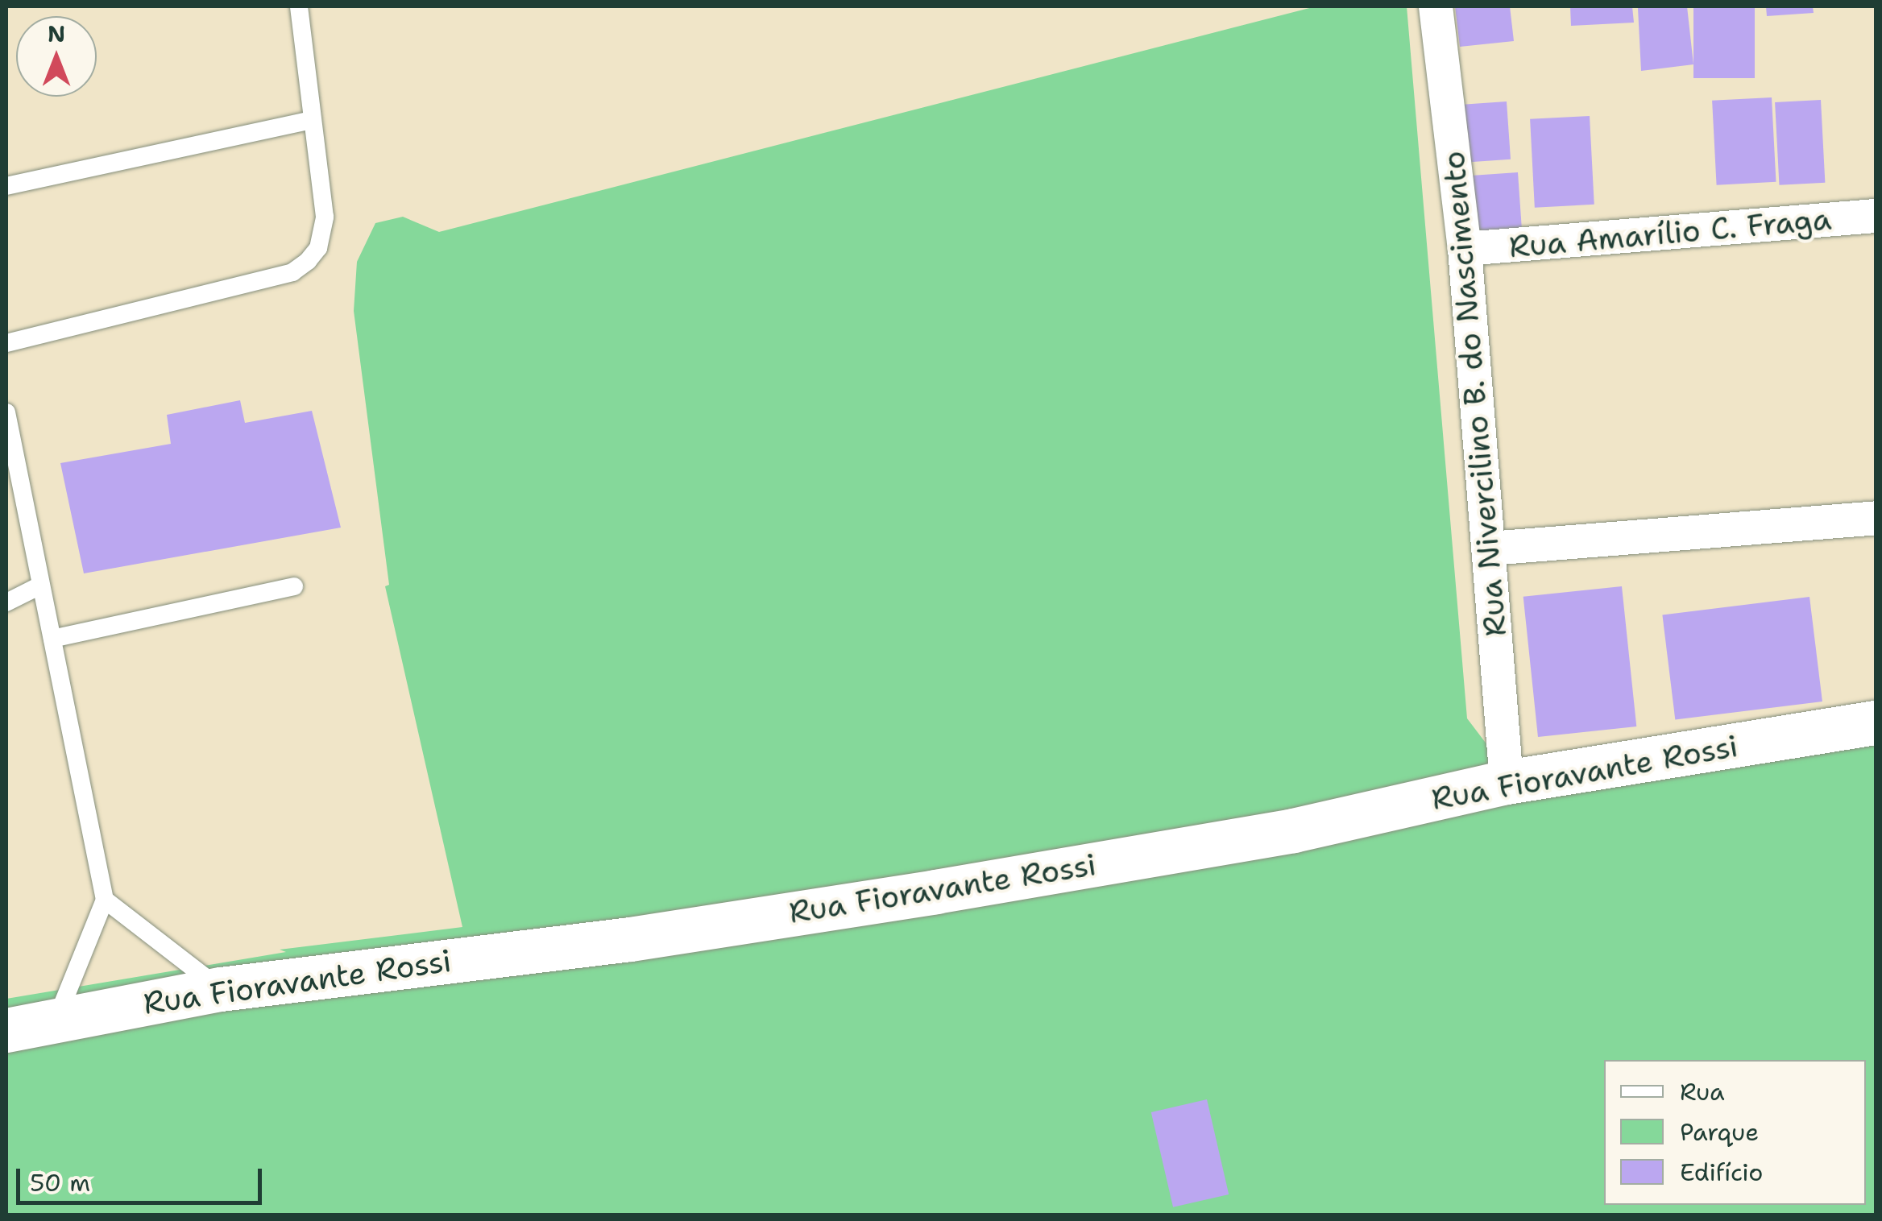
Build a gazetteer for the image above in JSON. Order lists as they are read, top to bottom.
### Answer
{
  "streets": {
    "street": ["Rua Amarílio C. Fraga", "Rua Nivercilino B. do Nascimento", "Rua Fioravante Rossi"]
  },
  "crossings": [
    ["Rua Amarílio C. Fraga", "Rua Nivercilino B. do Nascimento"],
    ["Rua Nivercilino B. do Nascimento", "Rua Fioravante Rossi"]
  ],
  "legend": ["Rua", "Parque", "Edifício"],
  "scale_bar": "50 m",
  "north": "top"
}
